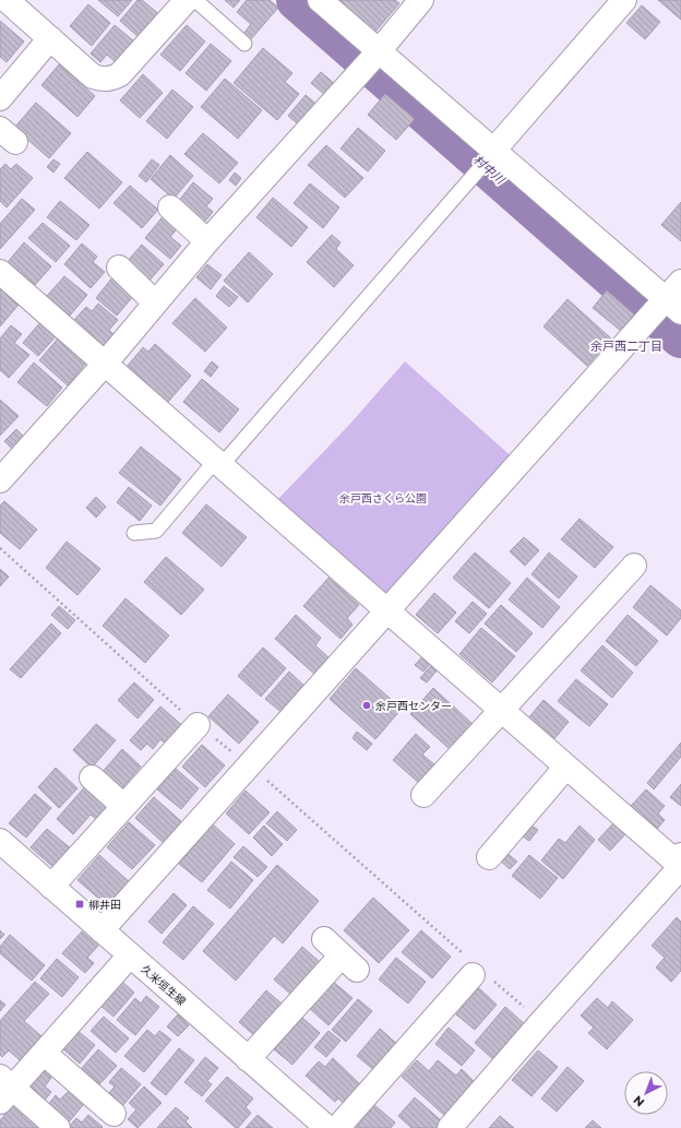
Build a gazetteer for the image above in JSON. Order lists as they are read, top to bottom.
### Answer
{
  "streets": {
    "street": ["久米垣生線"]
  },
  "districts": ["余戸西二丁目"],
  "water": ["村中川"],
  "parks": ["余戸西さくら公園"],
  "places": {
    "other": ["余戸西センター"],
    "transit": ["柳井田"]
  },
  "north": "bottom left"
}
